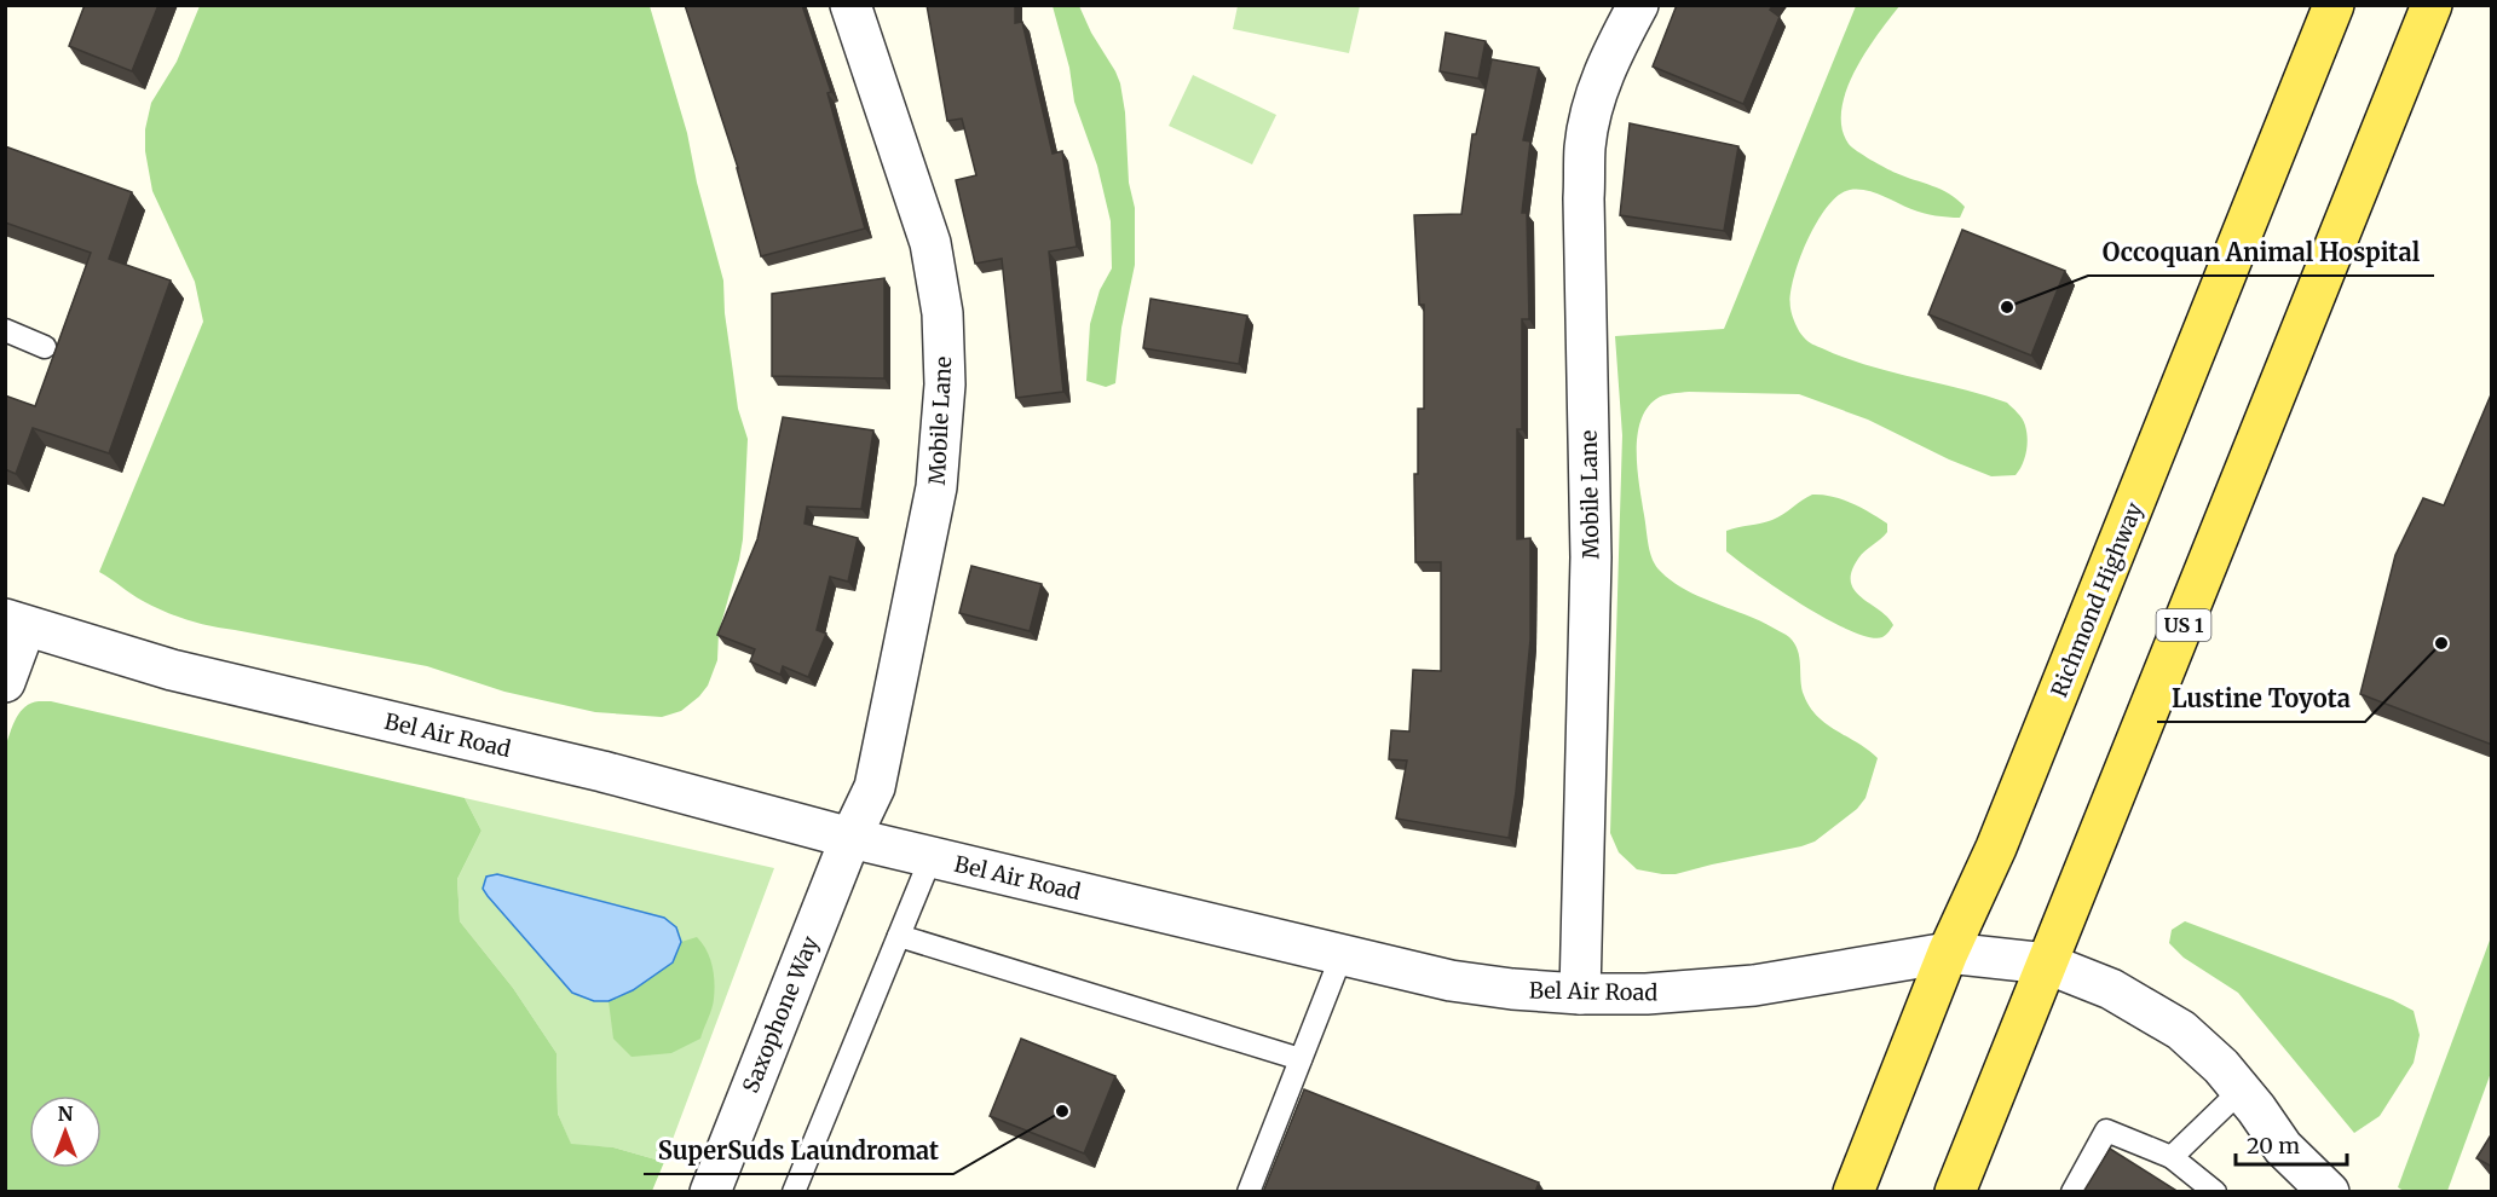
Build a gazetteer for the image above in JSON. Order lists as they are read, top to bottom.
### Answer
{
  "streets": {
    "main road": ["Richmond Highway", "US 1"],
    "street": ["Mobile Lane", "Bel Air Road", "Saxophone Way"]
  },
  "crossings": [
    ["Mobile Lane", "Bel Air Road"],
    ["Mobile Lane", "Saxophone Way"],
    ["Richmond Highway", "Bel Air Road"],
    ["US 1", "Bel Air Road"],
    ["Bel Air Road", "Saxophone Way"]
  ],
  "places": ["Occoquan Animal Hospital", "Lustine Toyota", "SuperSuds Laundromat"],
  "scale_bar": "20 m",
  "north": "top"
}
